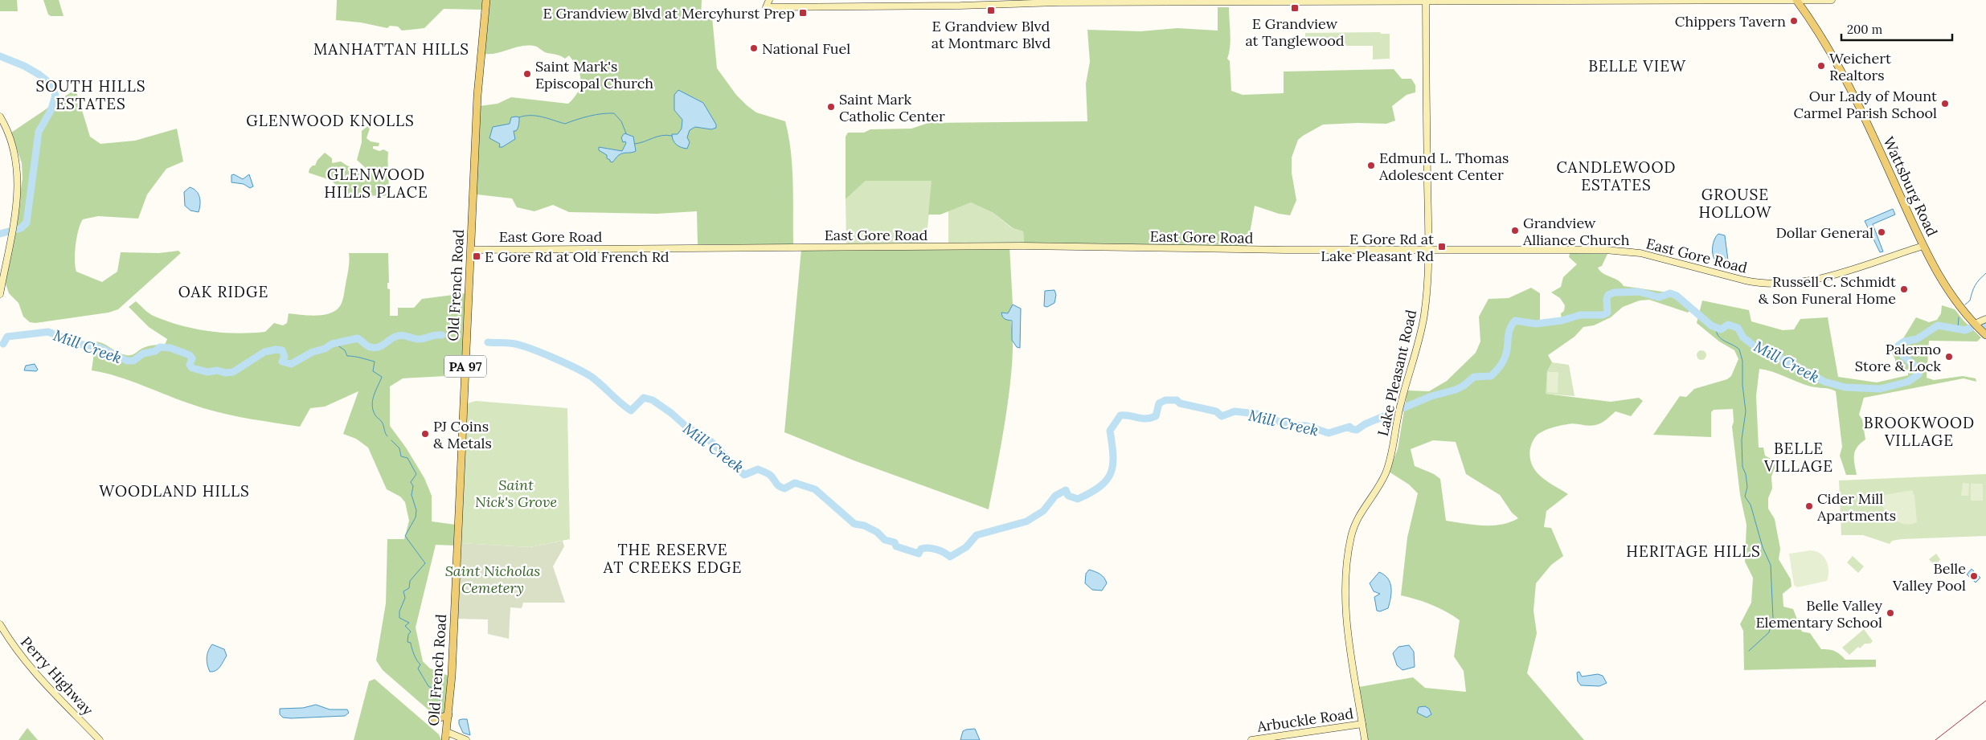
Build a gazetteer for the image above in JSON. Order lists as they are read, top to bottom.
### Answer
{
  "streets": {
    "main road": ["Wattsburg Road", "Old French Road", "PA 97"],
    "street": [
      "East Gore Road",
      "Lake Pleasant Road",
      "Perry Highway",
      "Arbuckle Road"
    ]
  },
  "crossings": [
    ["Wattsburg Road", "East Gore Road"],
    ["East Gore Road", "Old French Road"],
    ["East Gore Road", "Lake Pleasant Road"],
    ["Lake Pleasant Road", "Arbuckle Road"]
  ],
  "districts": [
    "MANHATTAN HILLS",
    "BELLE VIEW",
    "SOUTH HILLS ESTATES",
    "GLENWOOD KNOLLS",
    "CANDLEWOOD ESTATES",
    "GLENWOOD HILLS PLACE",
    "GROUSE HOLLOW",
    "OAK RIDGE",
    "BROOKWOOD VILLAGE",
    "BELLE VILLAGE",
    "WOODLAND HILLS",
    "THE RESERVE AT CREEKS EDGE",
    "HERITAGE HILLS"
  ],
  "water": ["Mill Creek"],
  "parks": ["Saint Nick's Grove", "Saint Nicholas Cemetery"],
  "places": {
    "transit": [
      "E Grandview at Tanglewood",
      "E Grandview Blvd at Montmarc Blvd",
      "E Grandview Blvd at Mercyhurst Prep",
      "E Gore Rd at Lake Pleasant Rd",
      "E Gore Rd at Old French Rd"
    ],
    "other": [
      "Chippers Tavern",
      "National Fuel",
      "Weichert Realtors",
      "Saint Mark's Episcopal Church",
      "Our Lady of Mount Carmel Parish School",
      "Saint Mark Catholic Center",
      "Edmund L. Thomas Adolescent Center",
      "Grandview Alliance Church",
      "Dollar General",
      "Russell C. Schmidt & Son Funeral Home",
      "Palermo Store & Lock",
      "PJ Coins & Metals",
      "Cider Mill Apartments",
      "Belle Valley Pool",
      "Belle Valley Elementary School"
    ]
  },
  "scale_bar": "200 m"
}
